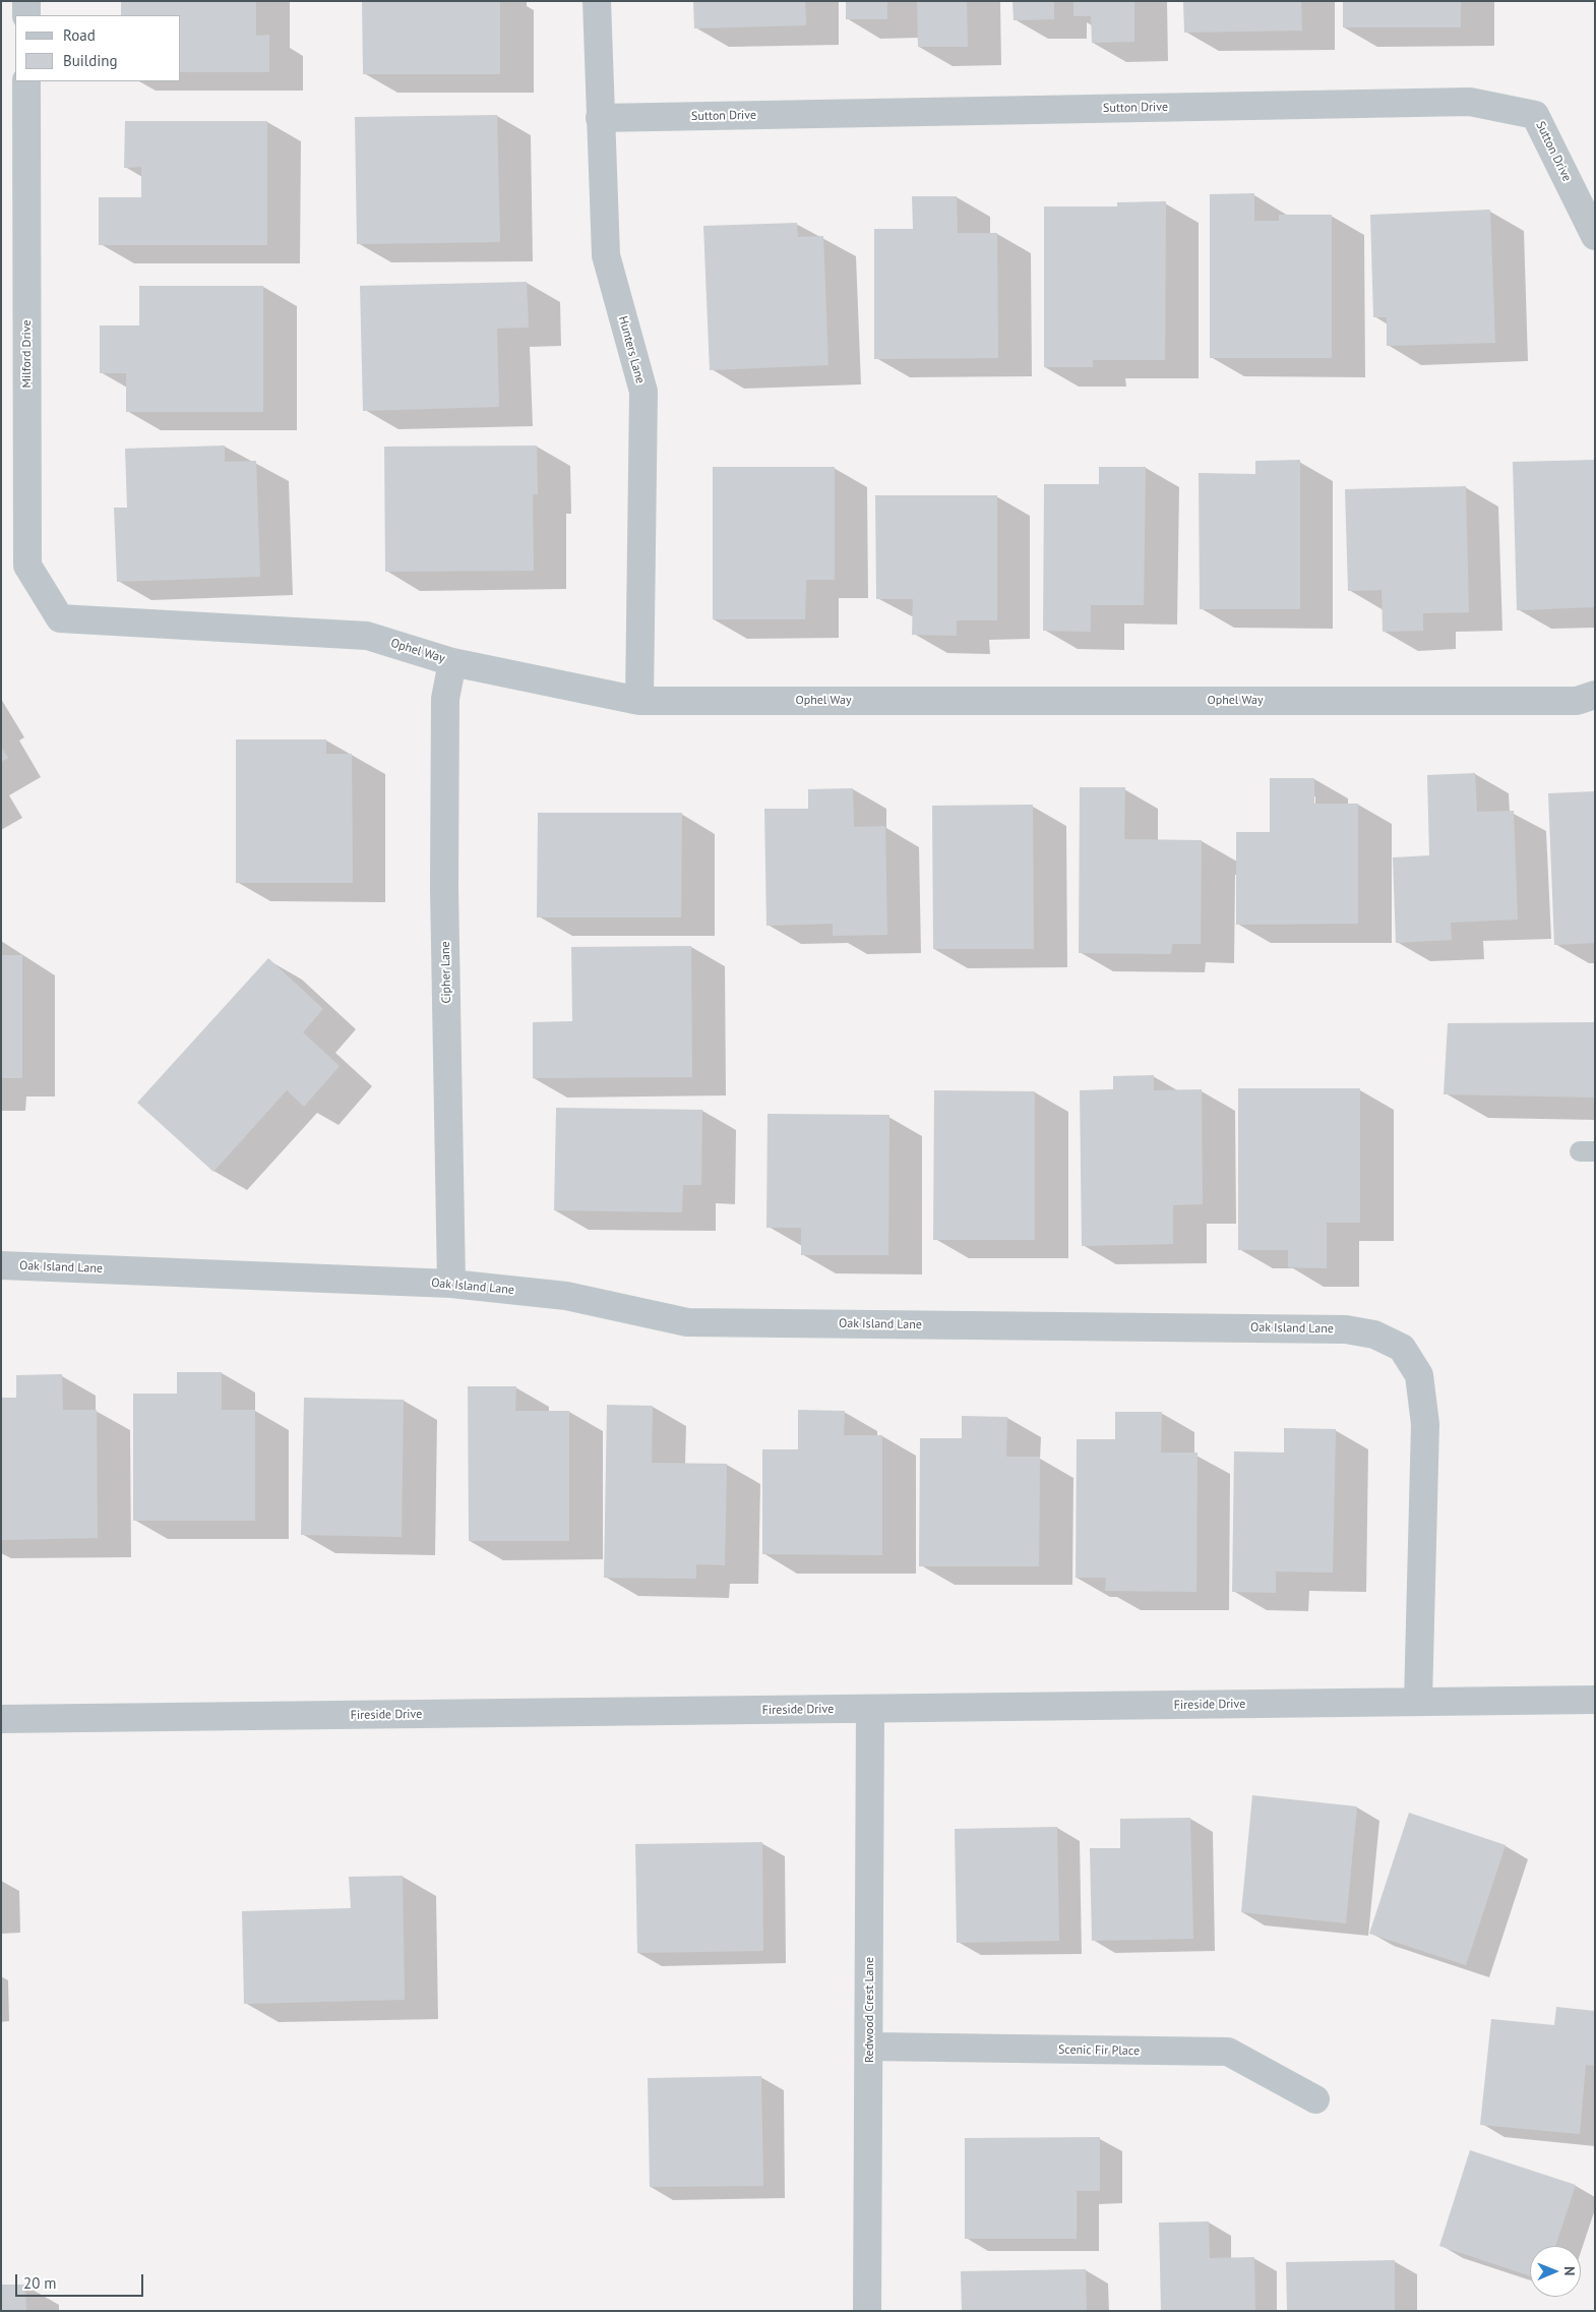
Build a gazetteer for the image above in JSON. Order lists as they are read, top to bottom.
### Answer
{
  "streets": {
    "street": [
      "Sutton Drive",
      "Hunters Lane",
      "Milford Drive",
      "Ophel Way",
      "Cipher Lane",
      "Oak Island Lane",
      "Fireside Drive",
      "Redwood Crest Lane",
      "Scenic Fir Place"
    ]
  },
  "crossings": [
    ["Sutton Drive", "Hunters Lane"],
    ["Hunters Lane", "Ophel Way"],
    ["Milford Drive", "Ophel Way"],
    ["Ophel Way", "Cipher Lane"],
    ["Cipher Lane", "Oak Island Lane"],
    ["Oak Island Lane", "Fireside Drive"],
    ["Fireside Drive", "Redwood Crest Lane"],
    ["Redwood Crest Lane", "Scenic Fir Place"]
  ],
  "legend": ["Road", "Building"],
  "scale_bar": "20 m",
  "north": "right"
}
